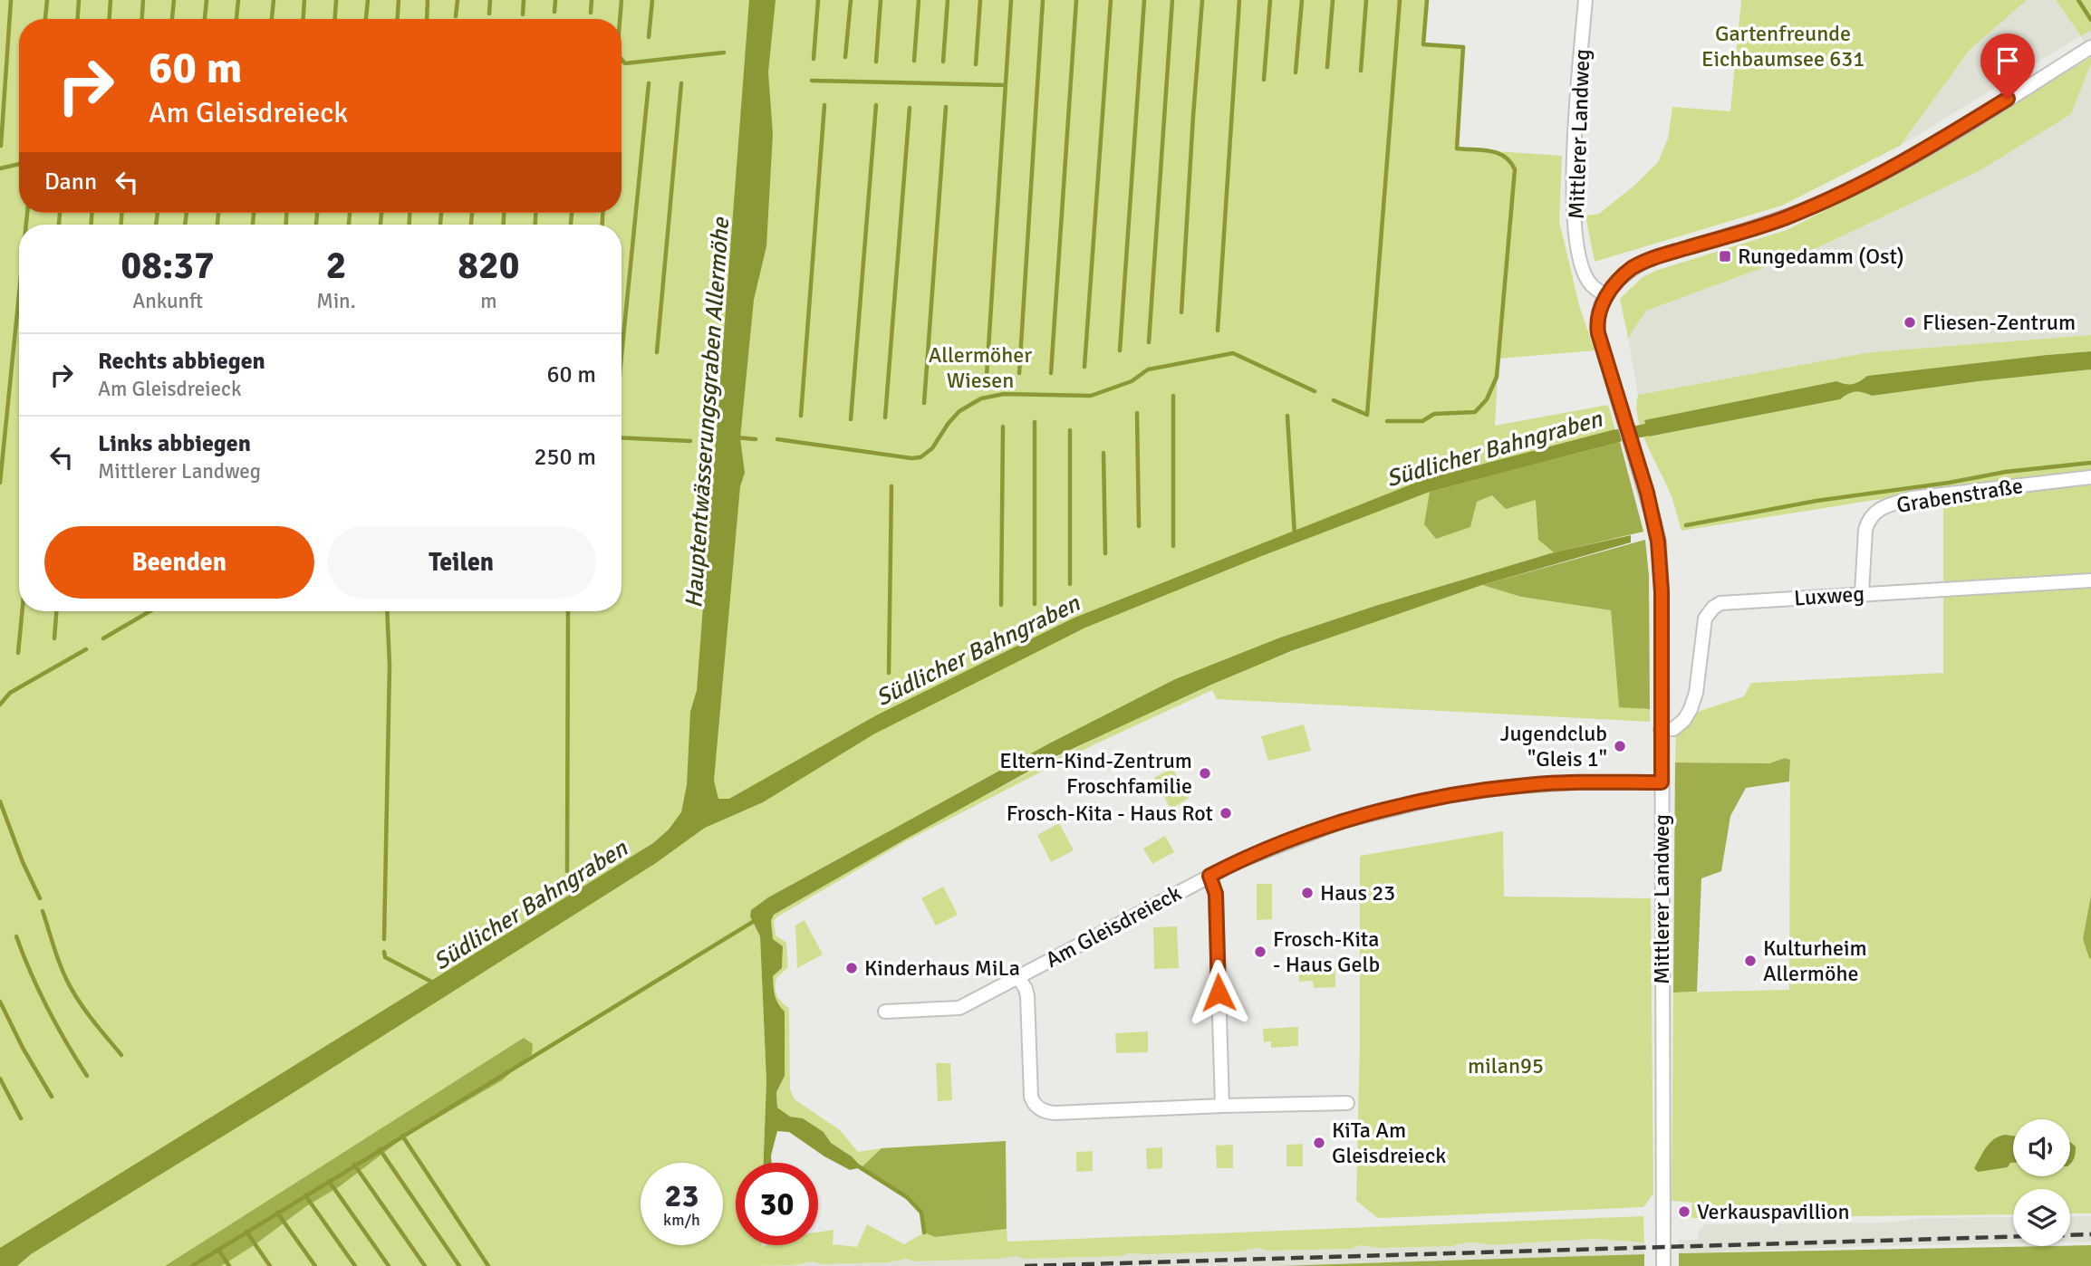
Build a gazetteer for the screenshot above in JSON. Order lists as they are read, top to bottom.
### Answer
{
  "streets": {
    "street": [
      "Mittlerer Landweg",
      "Grabenstraße",
      "Luxweg",
      "Am Gleisdreieck"
    ]
  },
  "crossings": [
    ["Mittlerer Landweg", "Luxweg"],
    ["Mittlerer Landweg", "Am Gleisdreieck"],
    ["Grabenstraße", "Luxweg"]
  ],
  "water": ["Hauptentwässerungsgraben Allermöhe", "Südlicher Bahngraben"],
  "parks": ["Gartenfreunde Eichbaumsee 631", "Allermöher Wiesen", "milan95"],
  "places": {
    "transit": ["Rungedamm (Ost)"],
    "other": [
      "Fliesen-Zentrum",
      "Jugendclub \"Gleis 1\"",
      "Eltern-Kind-Zentrum Froschfamilie",
      "Frosch-Kita - Haus Rot",
      "Haus 23",
      "Frosch-Kita - Haus Gelb",
      "Kulturheim Allermöhe",
      "Kinderhaus MiLa",
      "KiTa Am Gleisdreieck",
      "Verkauspavillion"
    ]
  },
  "page": {
    "turn": ["60 m", "Am Gleisdreieck"],
    "then": "Dann",
    "eta": [
      "08:37",
      "Ankunft",
      "2",
      "Min.",
      "820",
      "m"
    ],
    "list": [
      {
        "name": "Rechts abbiegen",
        "note": "Am Gleisdreieck",
        "value": "60 m"
      },
      {
        "name": "Links abbiegen",
        "note": "Mittlerer Landweg",
        "value": "250 m"
      }
    ],
    "buttons": ["Beenden", "Teilen"],
    "speed": "23 km/h",
    "limit": "30"
  }
}
